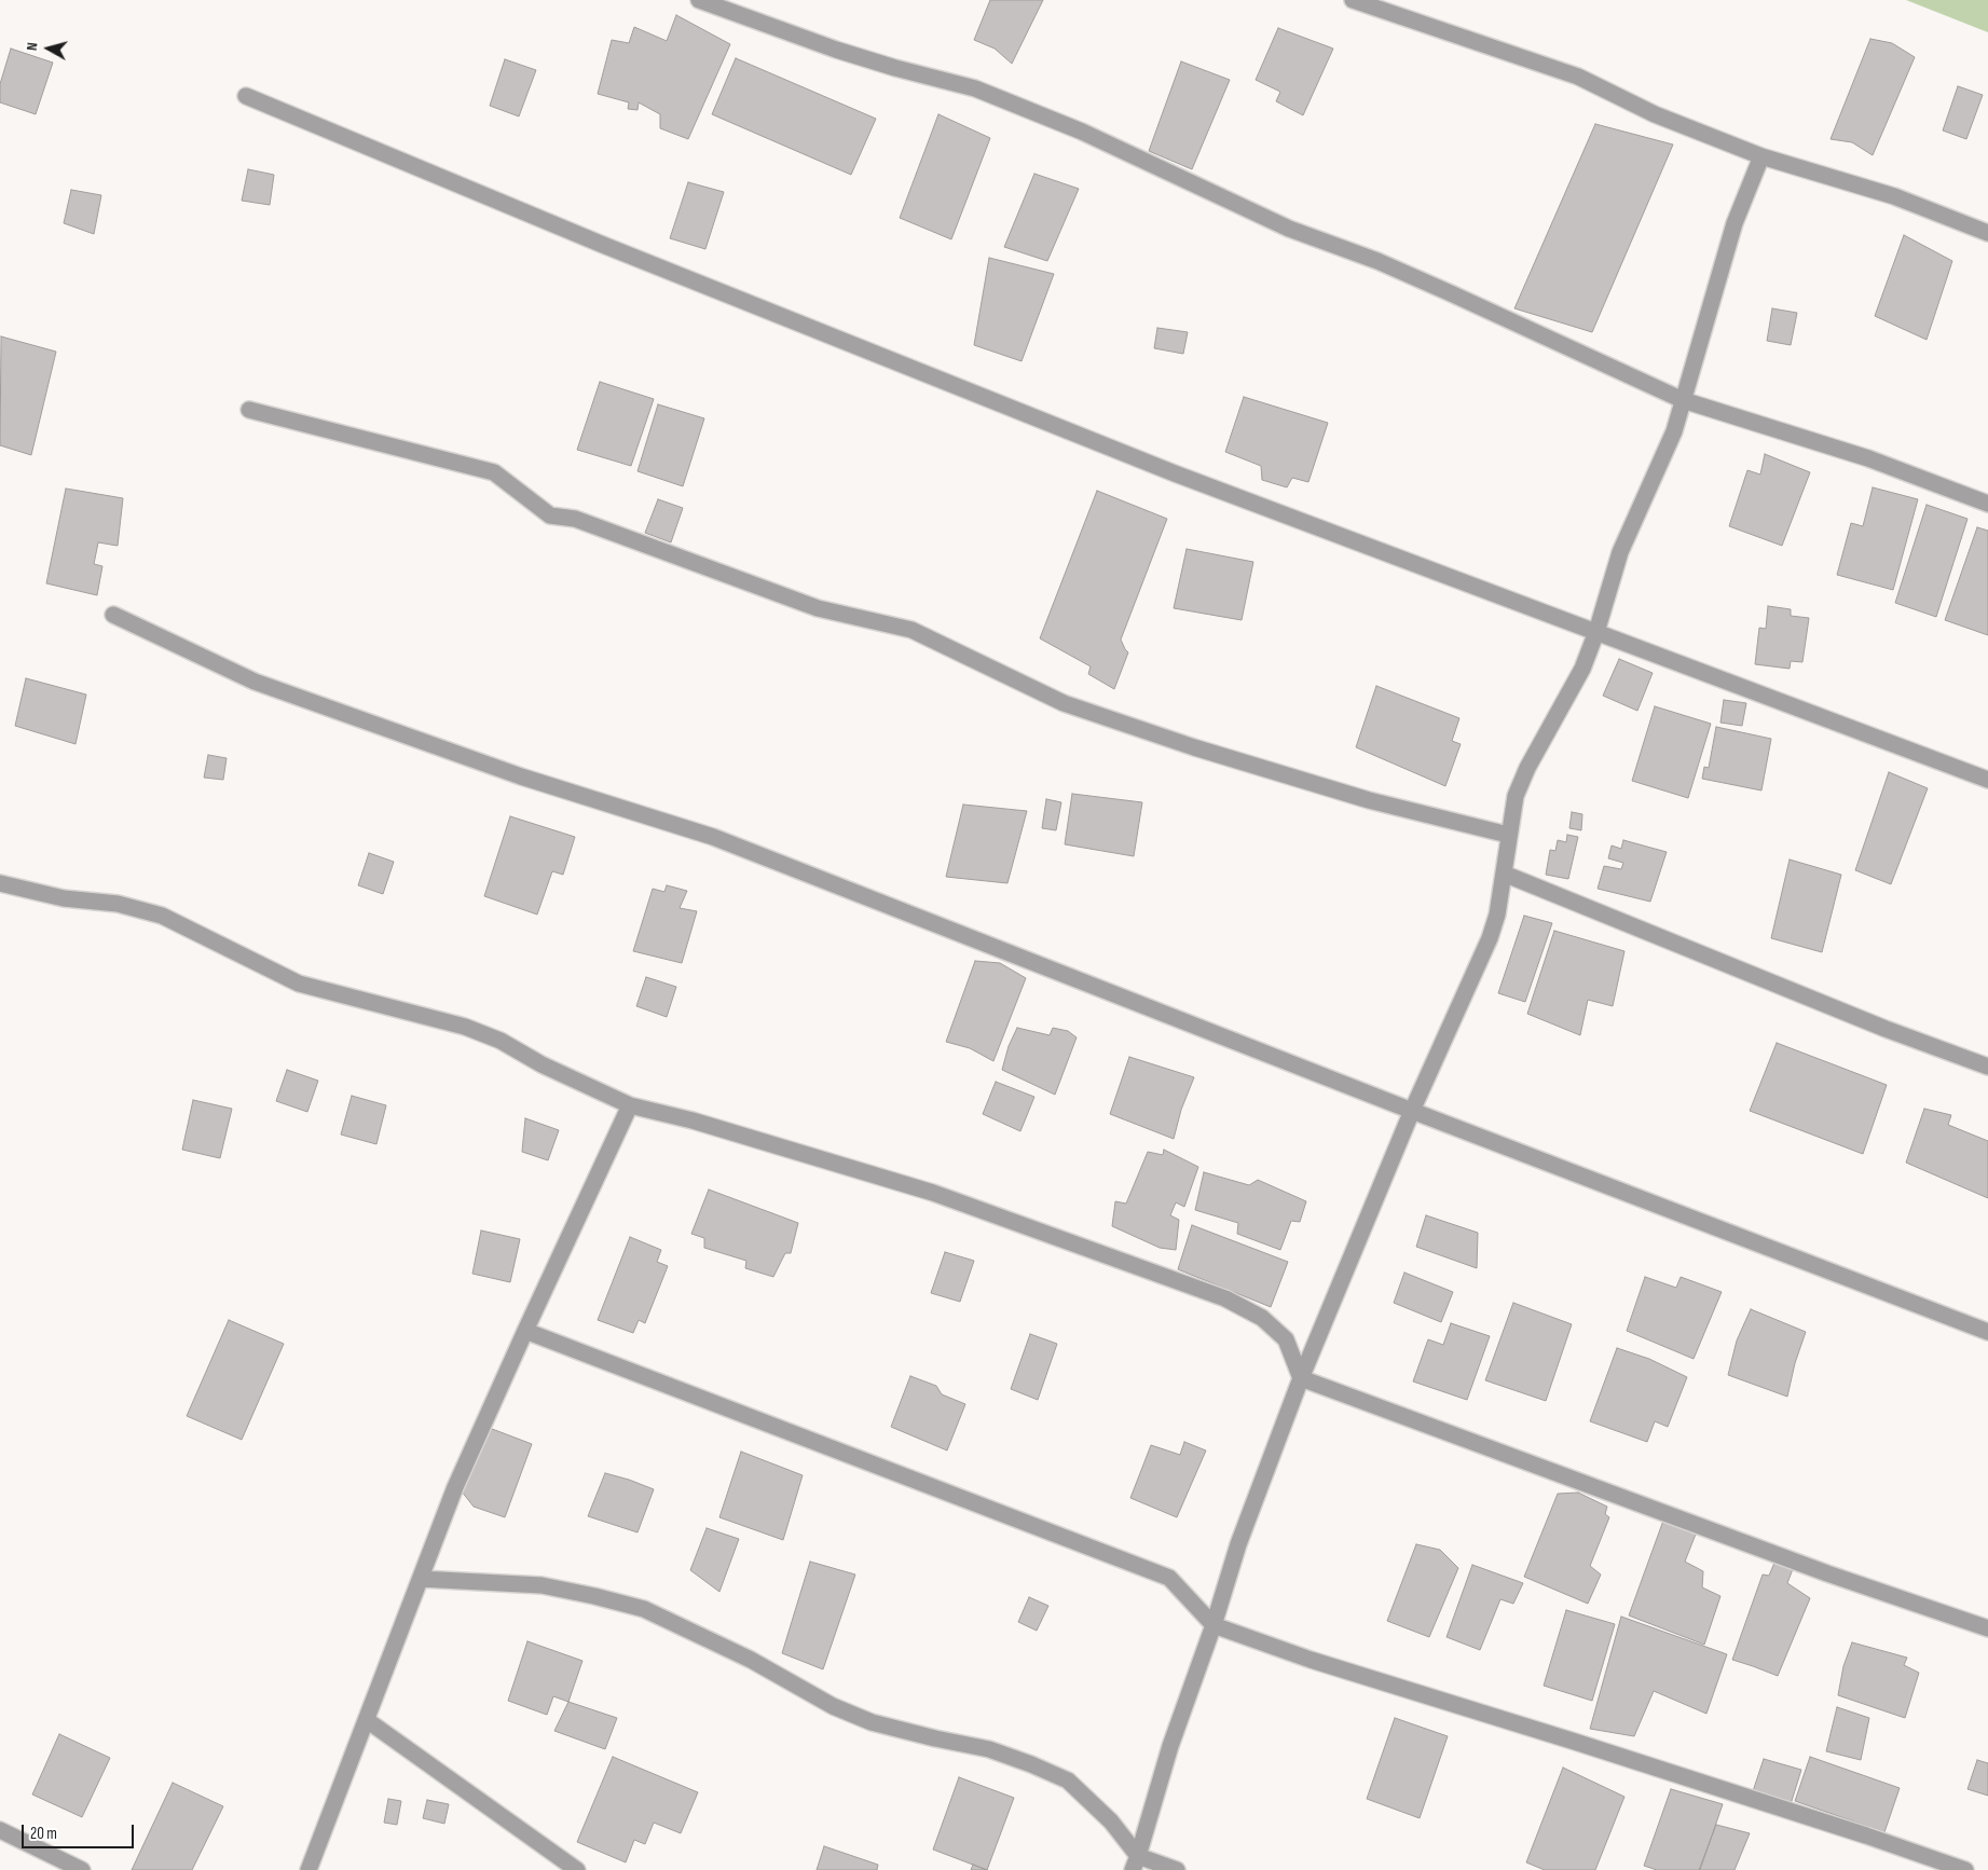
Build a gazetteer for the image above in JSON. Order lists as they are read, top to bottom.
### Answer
{
  "scale_bar": "20 m",
  "north": "left"
}
